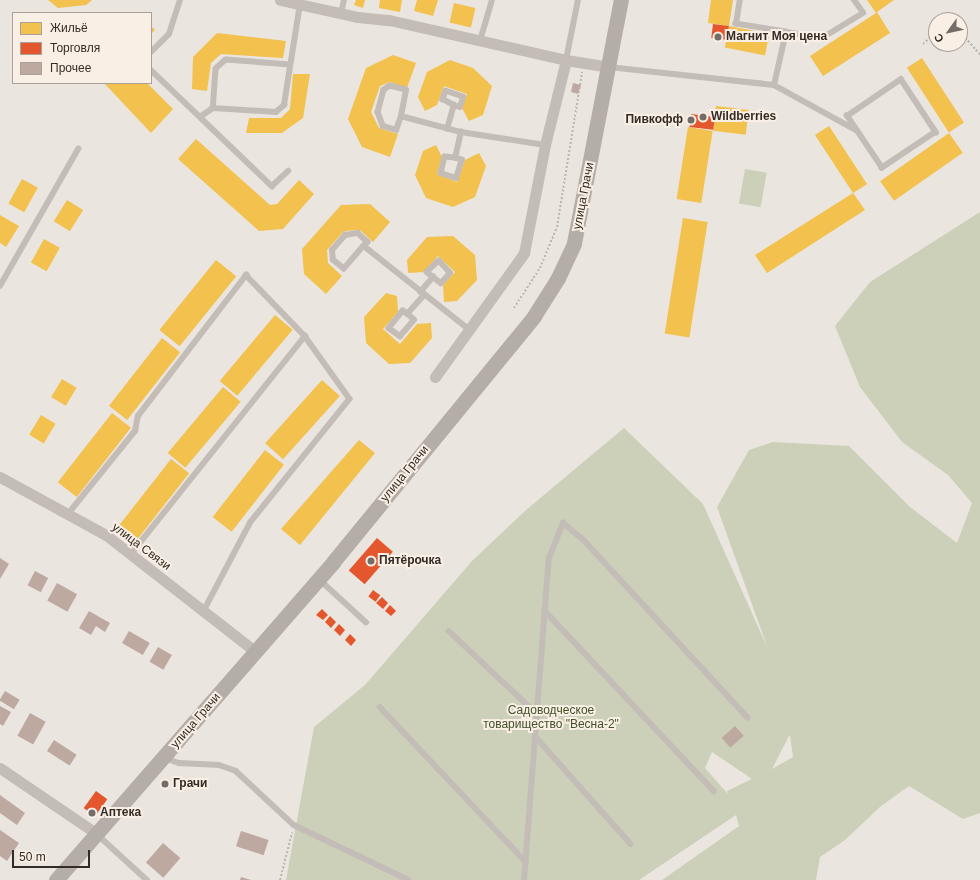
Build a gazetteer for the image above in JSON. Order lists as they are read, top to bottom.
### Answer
{
  "streets": {
    "street": ["улица Грачи", "улица Связи"]
  },
  "crossings": [
    ["улица Грачи", "улица Связи"]
  ],
  "parks": ["Садоводческое товарищество \"Весна-2\""],
  "places": [
    "Магнит Моя цена",
    "Wildberries",
    "Пивкофф",
    "Пятёрочка",
    "Грачи",
    "Аптека"
  ],
  "legend": ["Жильё", "Торговля", "Прочее"],
  "scale_bar": "50 m",
  "north": "bottom left"
}
